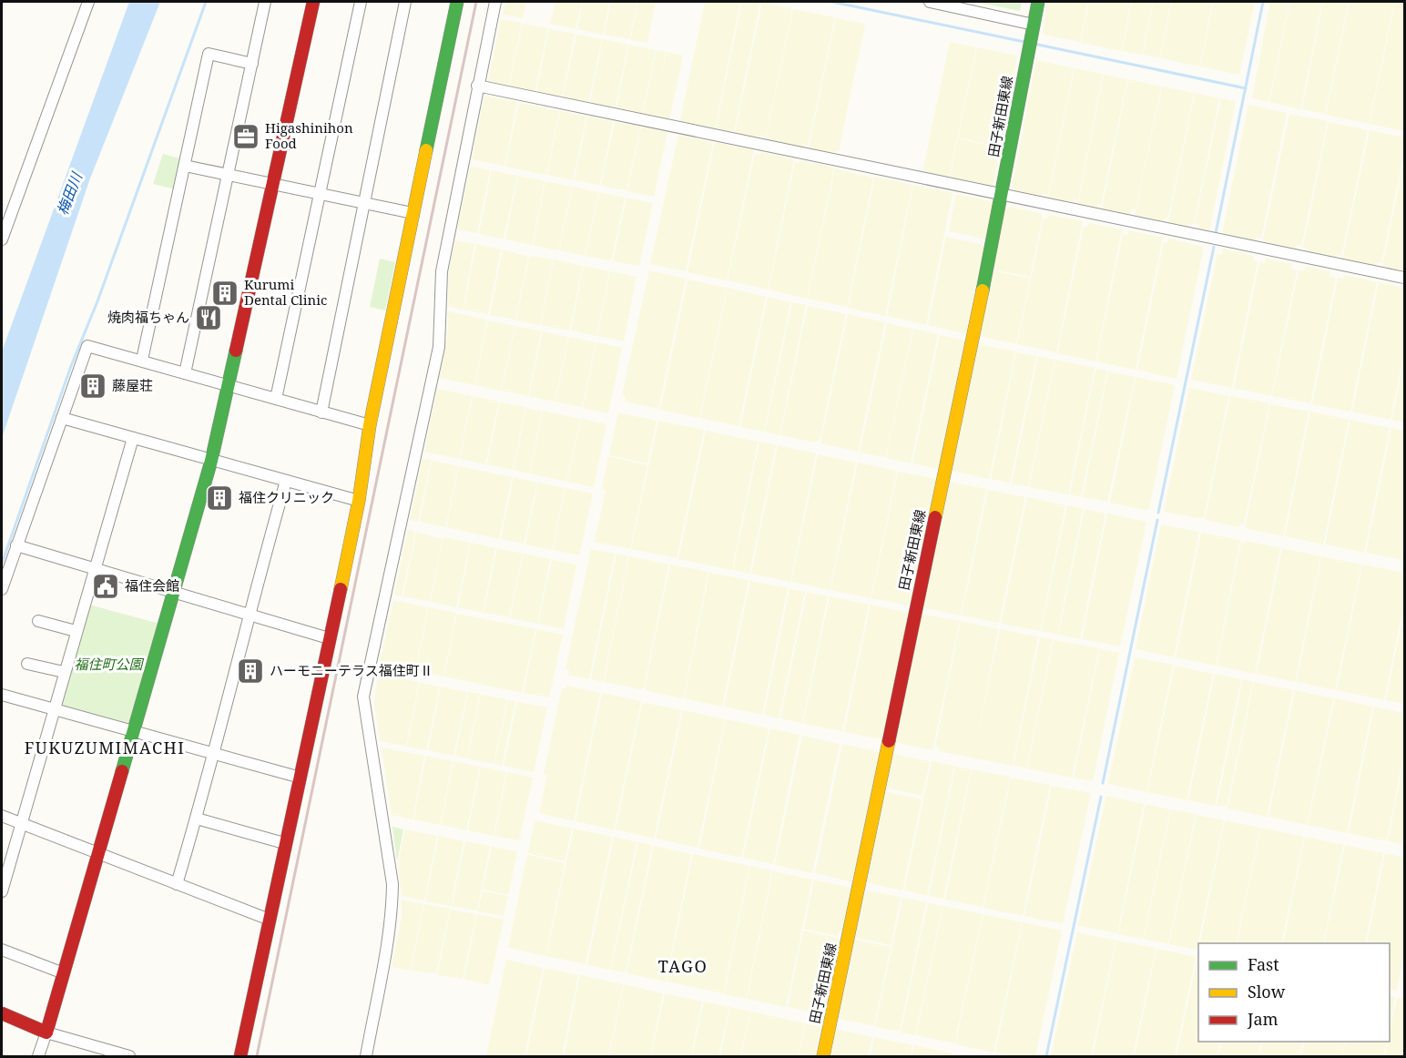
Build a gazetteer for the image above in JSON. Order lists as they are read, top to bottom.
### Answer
{
  "streets": {
    "street": ["田子新田東線"]
  },
  "districts": ["FUKUZUMIMACHI", "TAGO"],
  "water": ["梅田川"],
  "parks": ["福住町公園"],
  "places": {
    "office": ["Higashinihon Food"],
    "building": [
      "Kurumi Dental Clinic",
      "藤屋荘",
      "福住クリニック",
      "ハーモニーテラス福住町Ⅱ"
    ],
    "restaurant": ["焼肉福ちゃん"],
    "public building": ["福住会館"]
  },
  "legend": ["Fast", "Slow", "Jam"]
}
